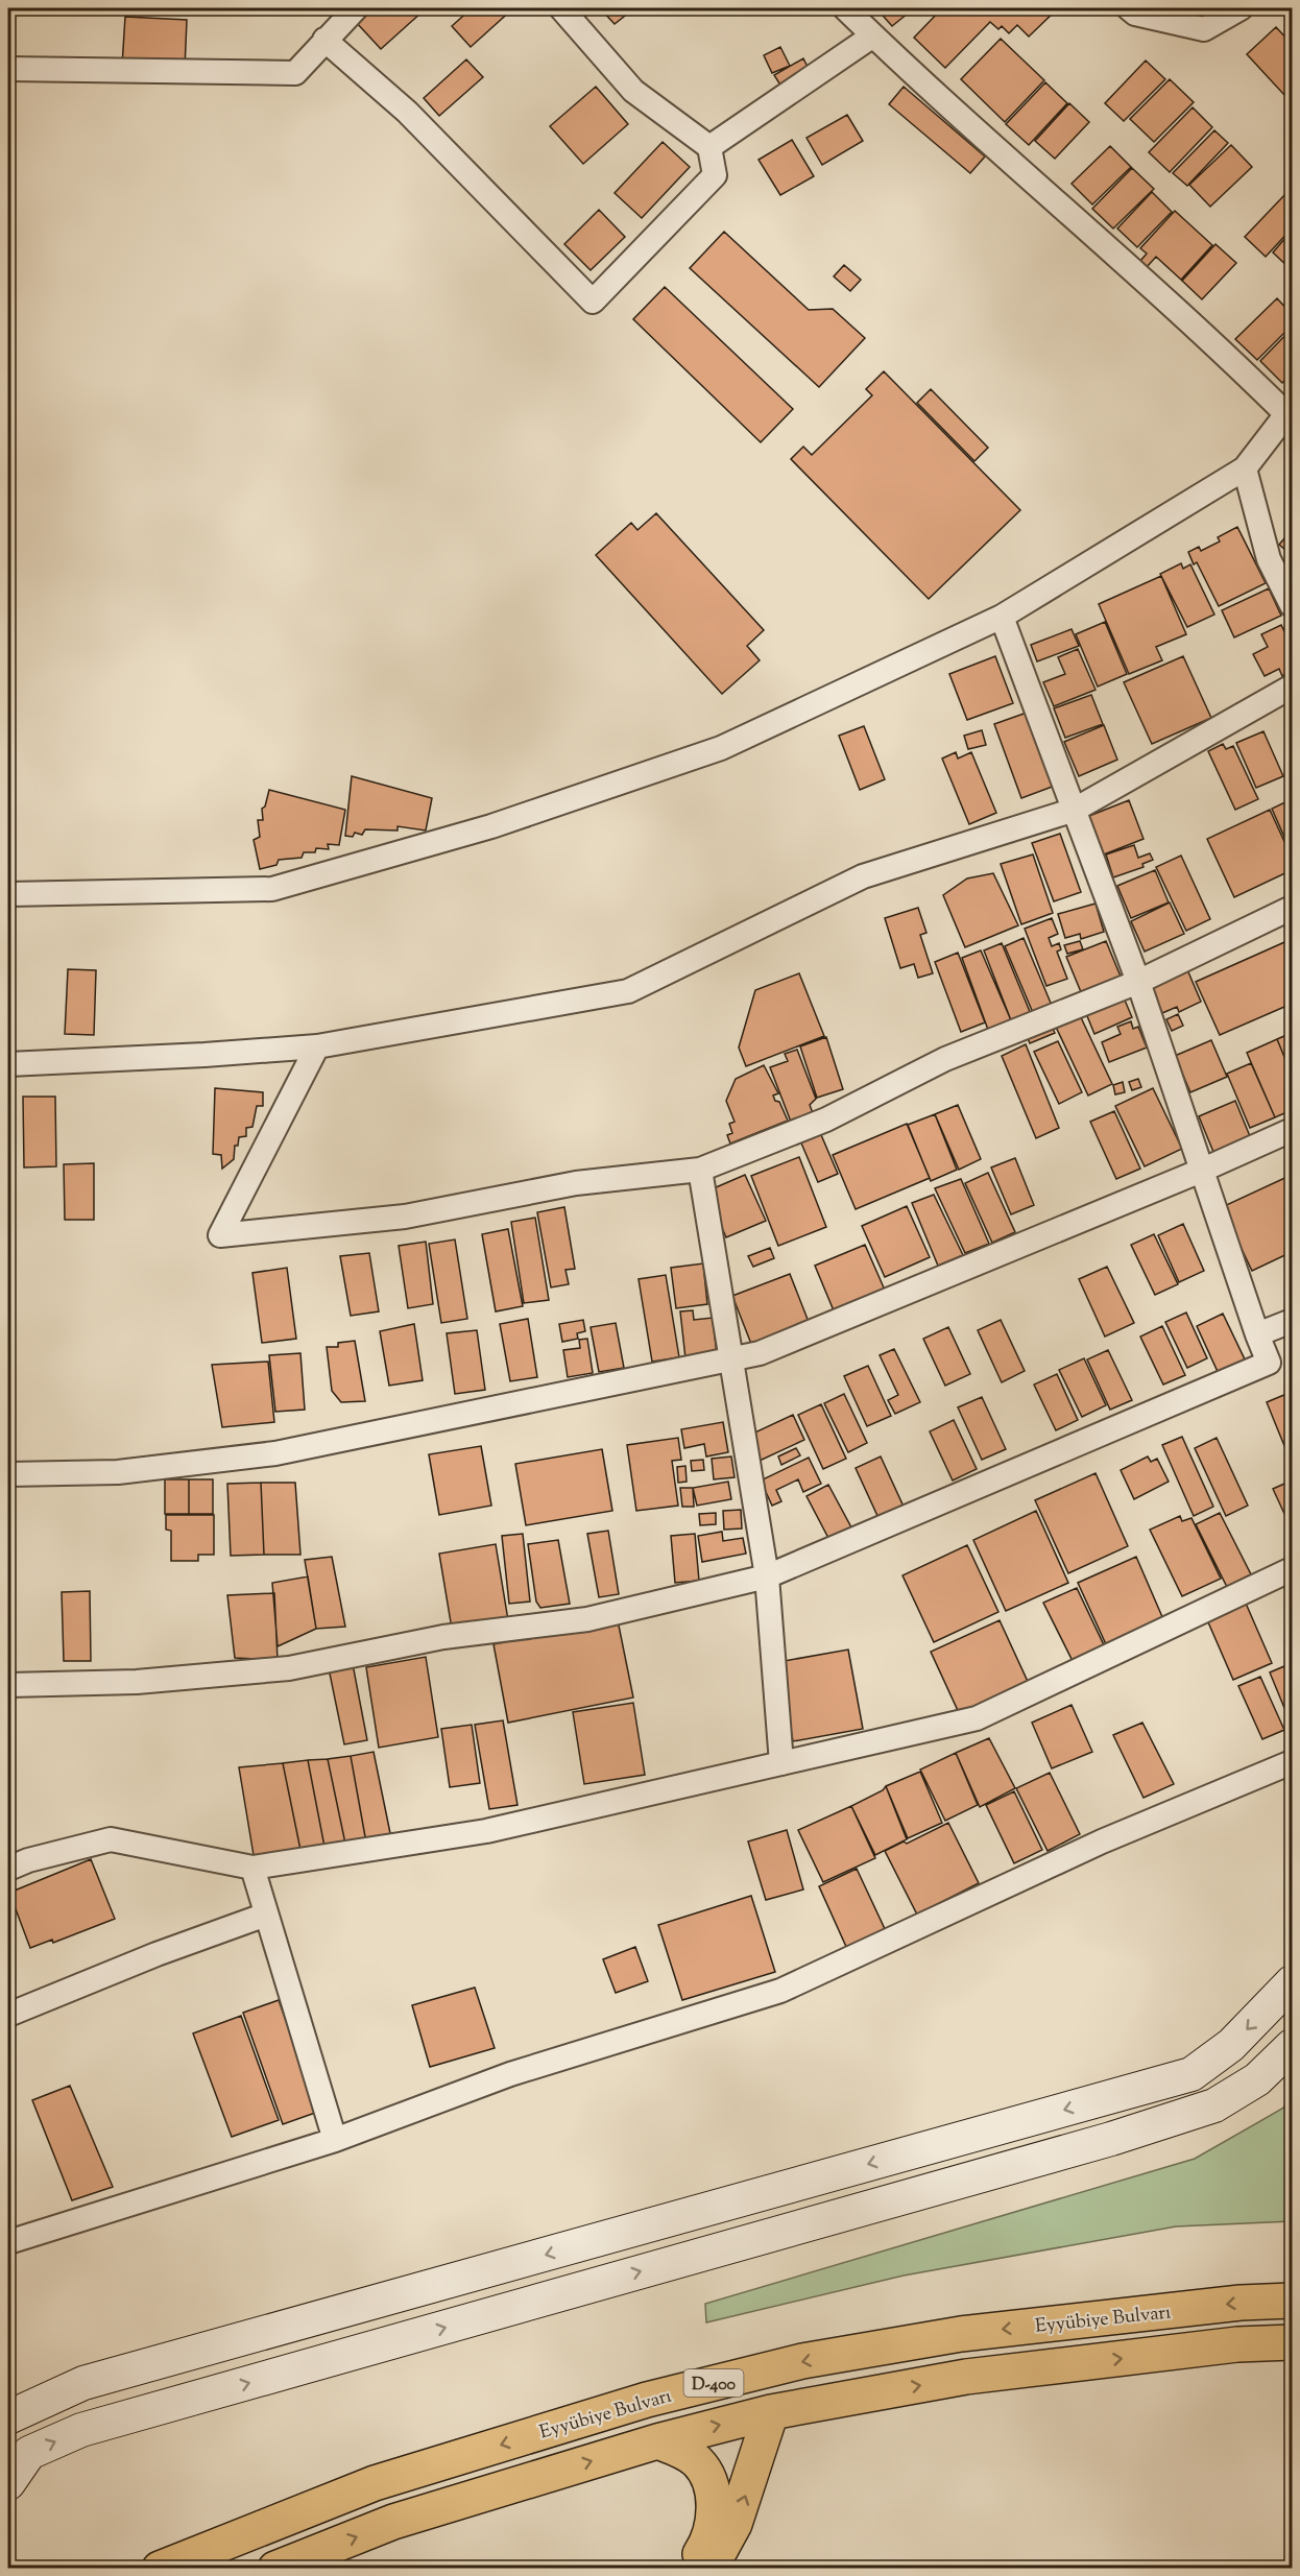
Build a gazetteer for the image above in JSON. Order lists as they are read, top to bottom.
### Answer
{
  "streets": {
    "highway": ["Eyyübiye Bulvarı", "D-400"]
  }
}
